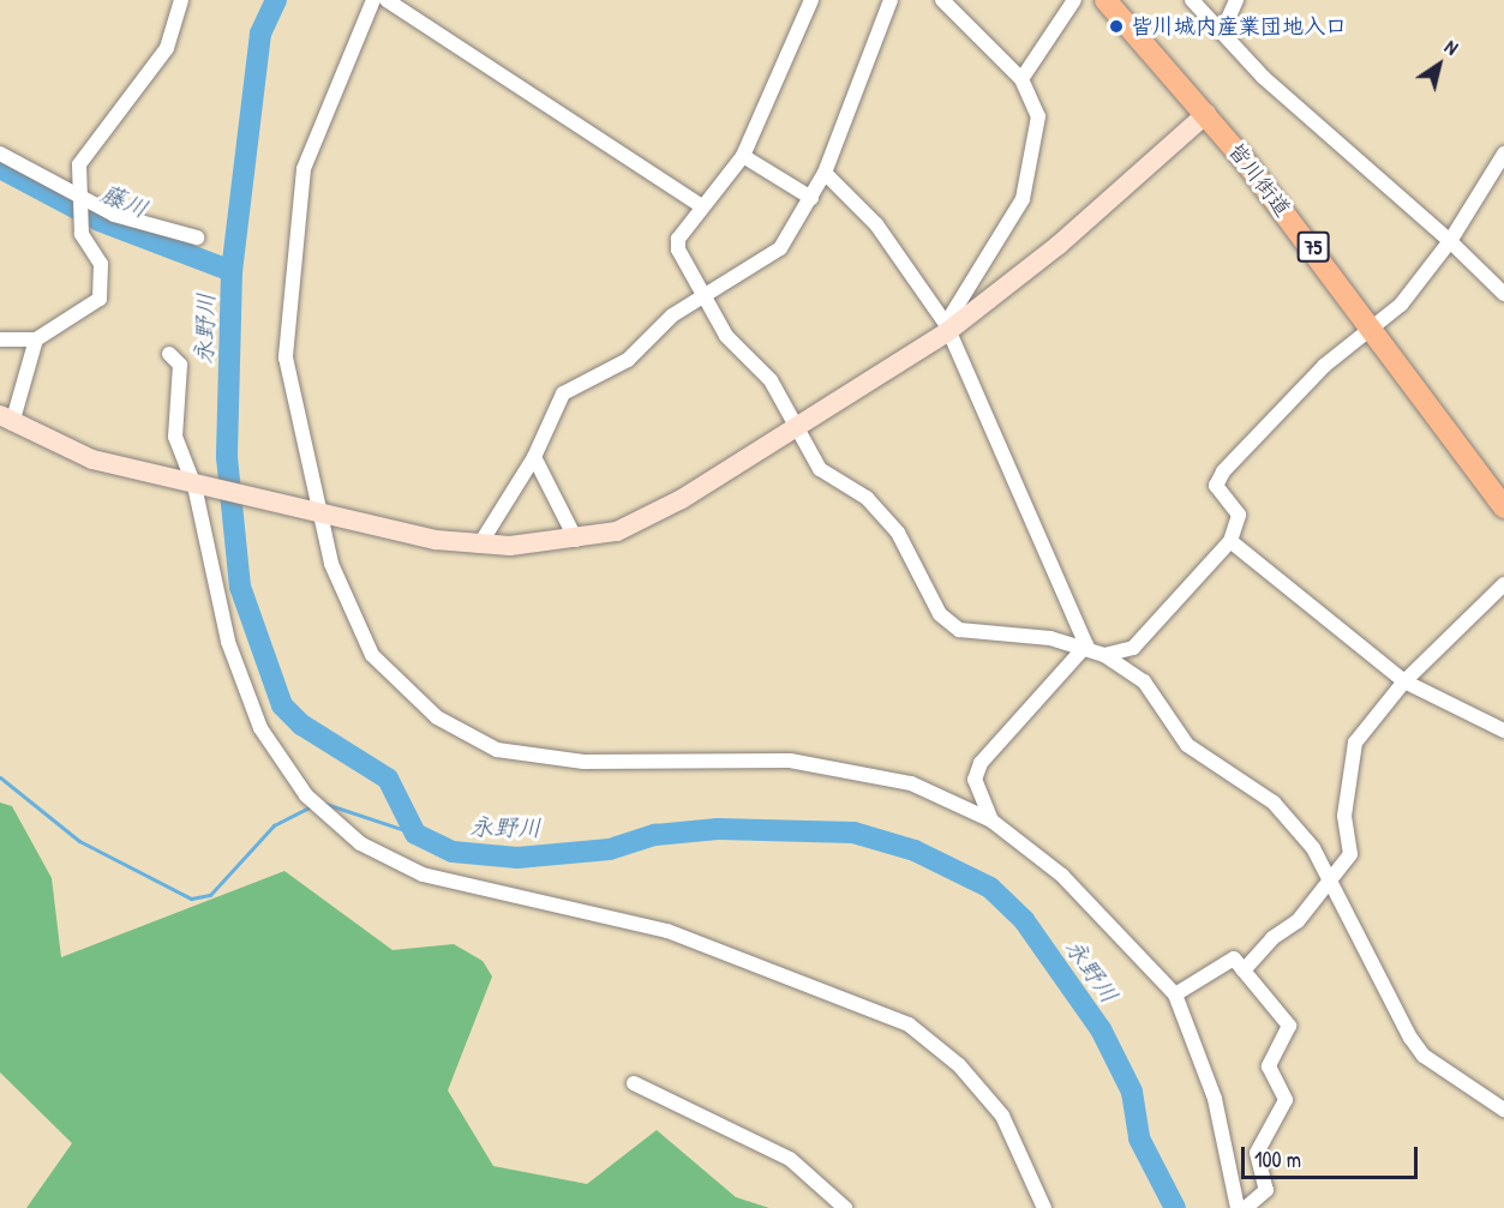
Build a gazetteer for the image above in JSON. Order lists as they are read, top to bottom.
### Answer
{
  "streets": {
    "main road": ["皆川街道", "75"]
  },
  "water": ["藤川", "永野川"],
  "places": ["皆川城内産業団地入口"],
  "scale_bar": "100 m",
  "north": "top right"
}
